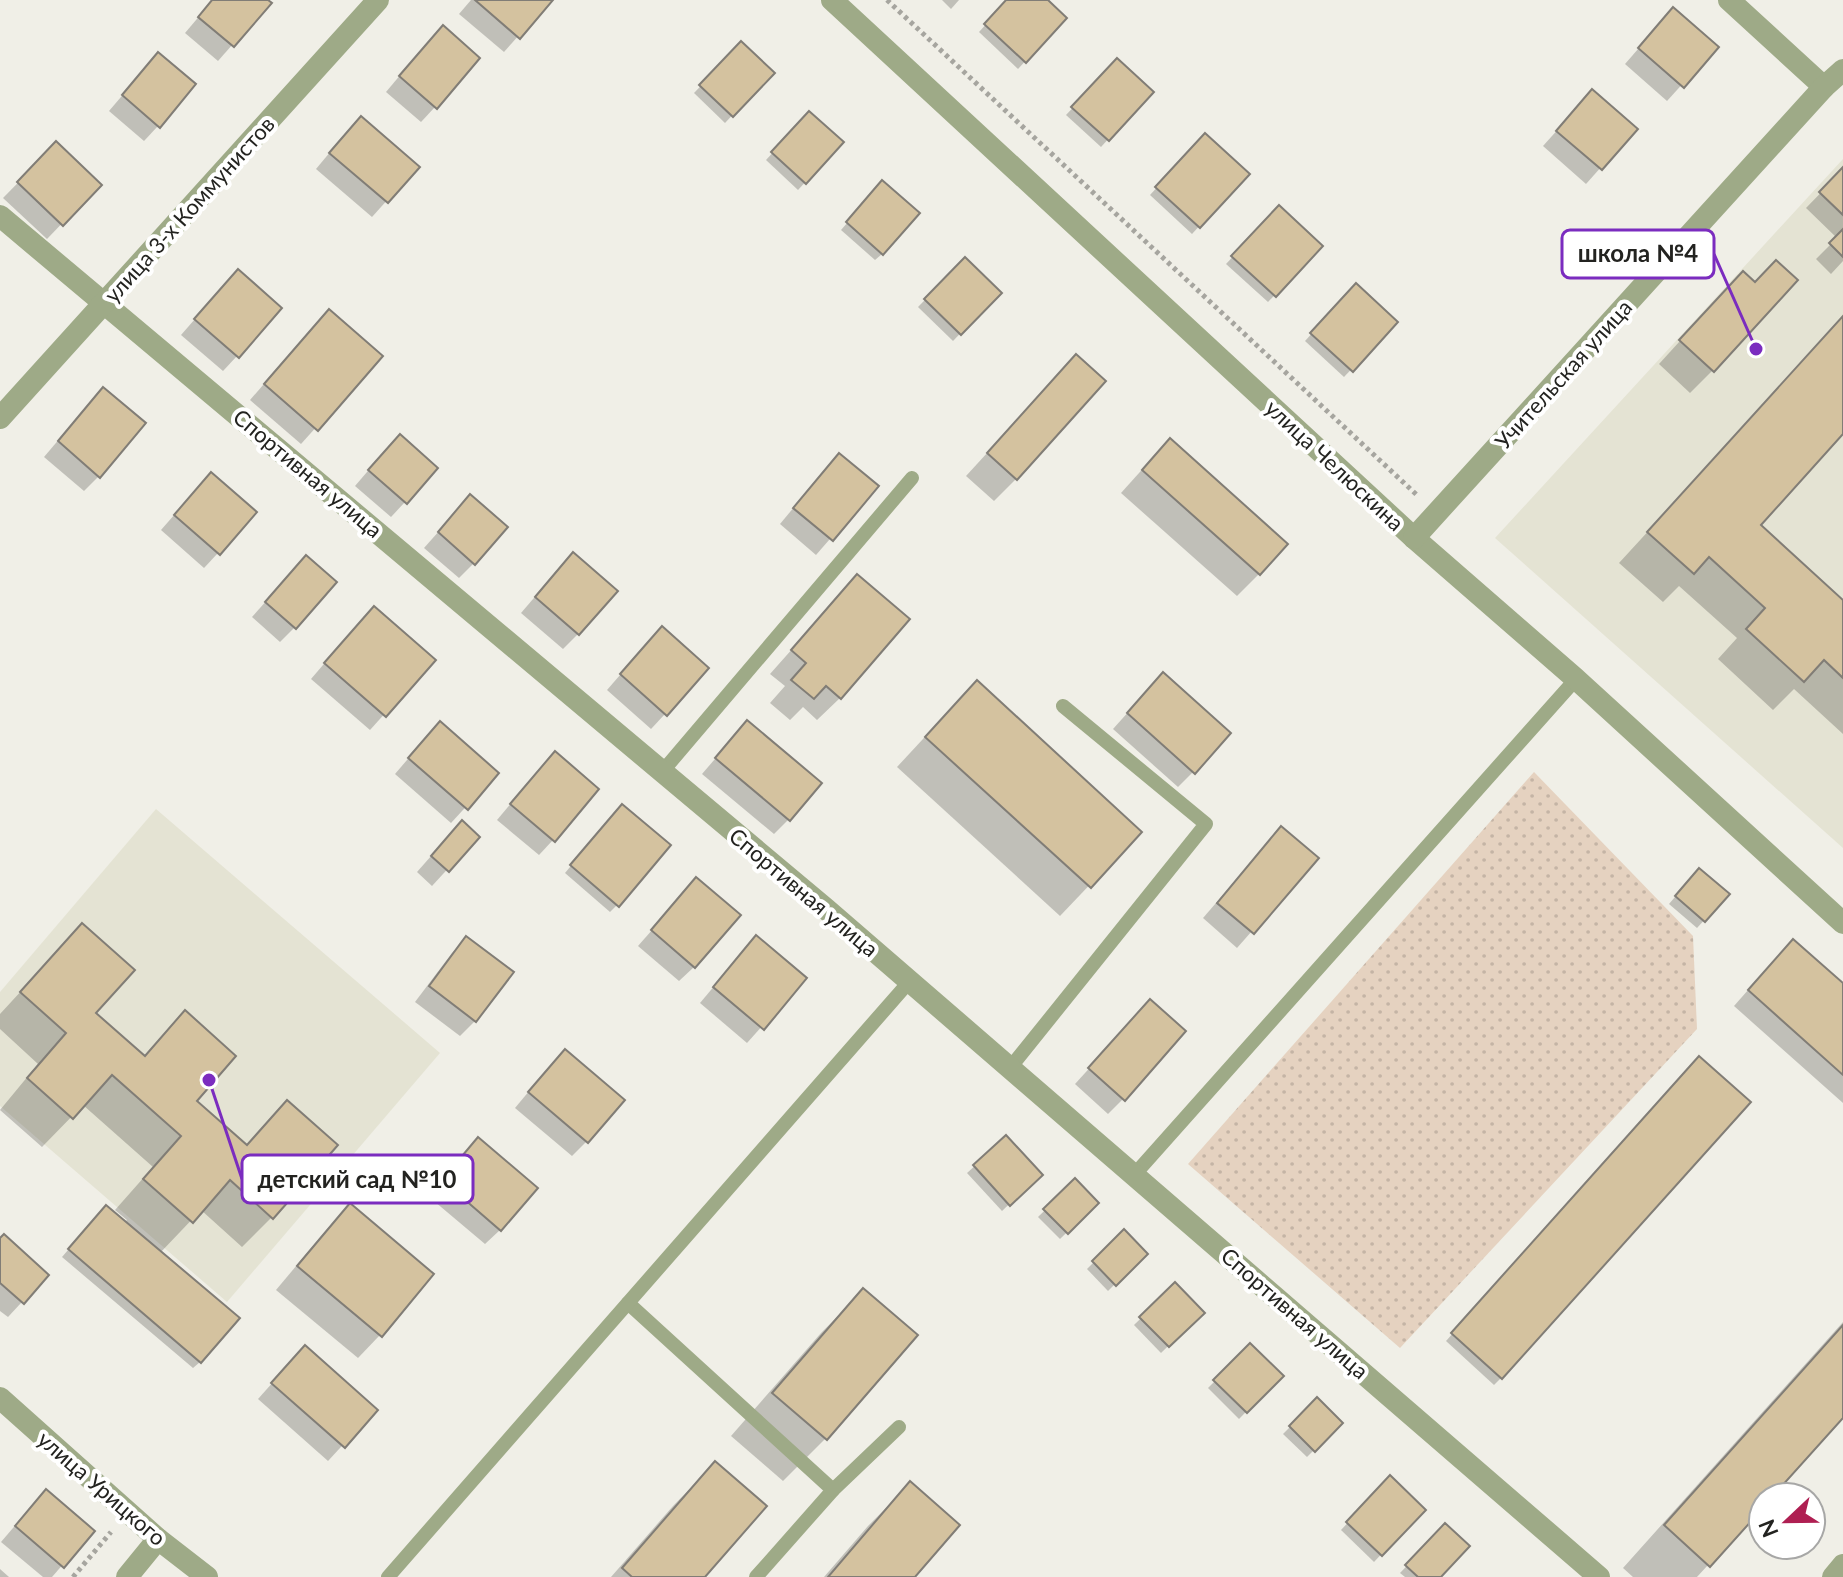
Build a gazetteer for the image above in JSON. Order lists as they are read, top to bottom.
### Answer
{
  "streets": {
    "street": [
      "улица 3-х Коммунистов",
      "Учительская улица",
      "улица Челюскина",
      "Спортивная улица",
      "улица Урицкого"
    ]
  },
  "crossings": [
    ["улица 3-х Коммунистов", "Спортивная улица"],
    ["Учительская улица", "улица Челюскина"]
  ],
  "places": ["школа №4", "детский сад №10"],
  "north": "left"
}
